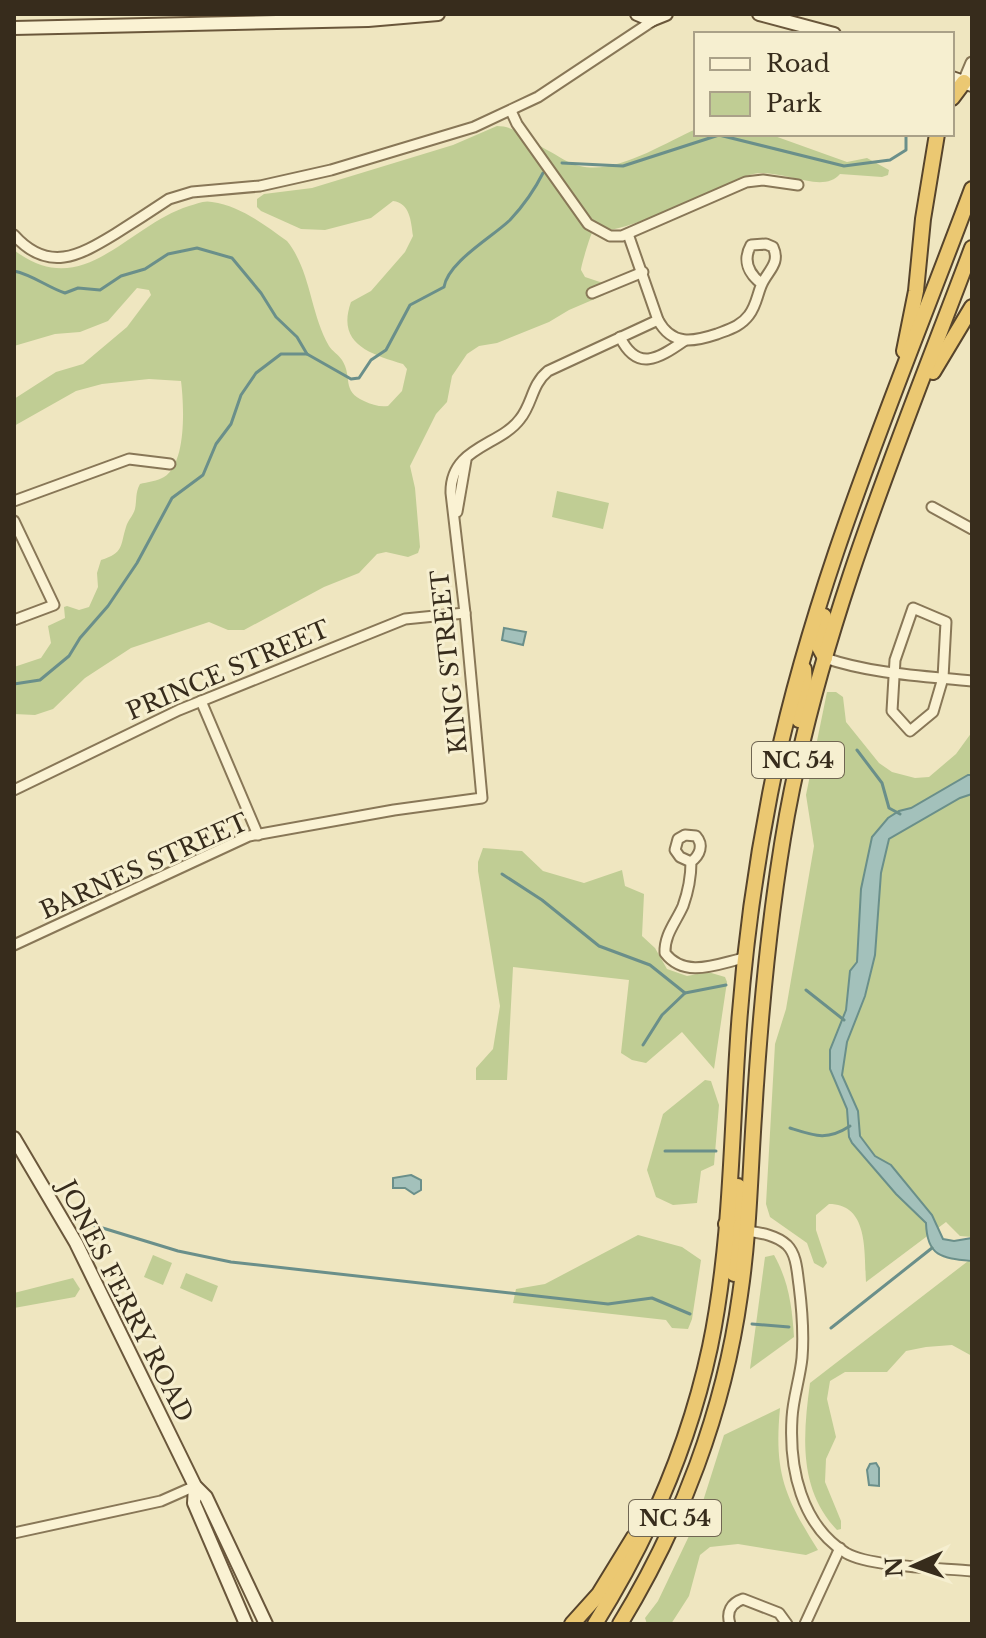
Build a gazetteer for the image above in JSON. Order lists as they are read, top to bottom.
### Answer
{
  "streets": {
    "highway": ["NC 54"],
    "main road": ["JONES FERRY ROAD"],
    "street": ["KING STREET", "PRINCE STREET", "BARNES STREET"]
  },
  "crossings": [
    ["KING STREET", "PRINCE STREET"],
    ["KING STREET", "BARNES STREET"]
  ],
  "legend": ["Road", "Park"],
  "north": "left"
}
